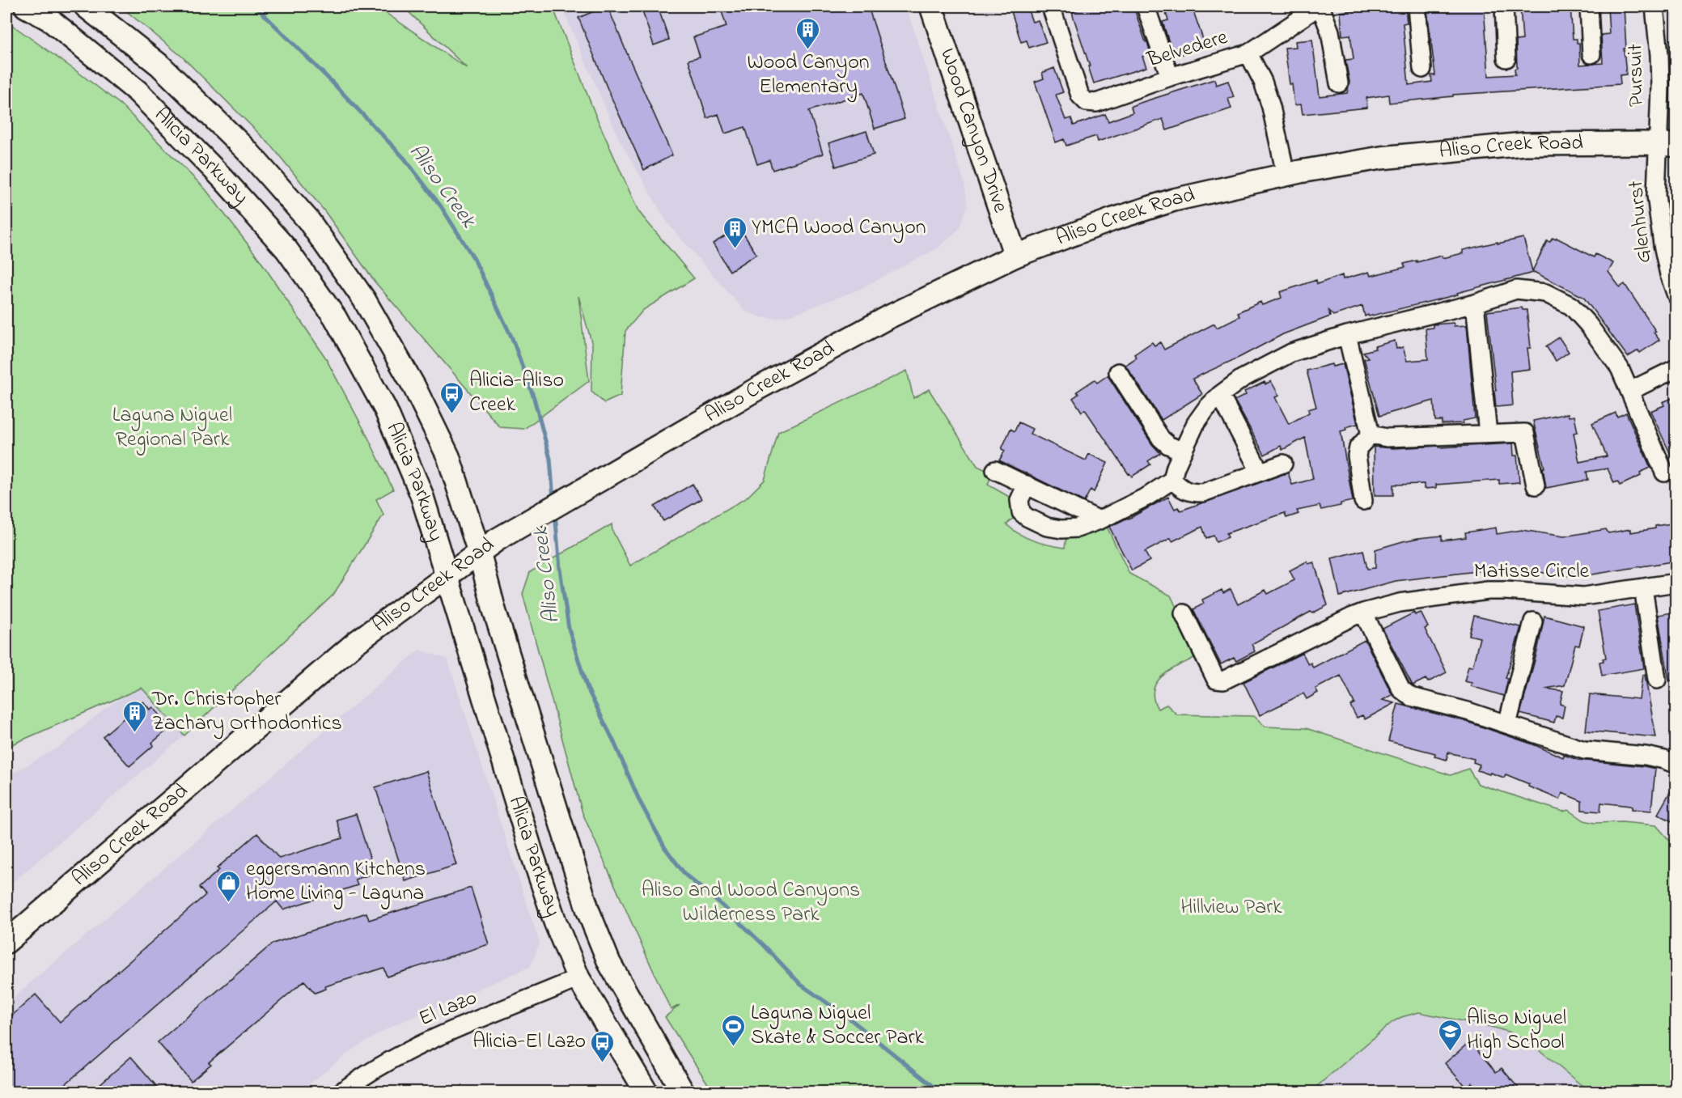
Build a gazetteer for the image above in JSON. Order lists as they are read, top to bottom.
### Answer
{
  "streets": {
    "main road": ["Wood Canyon Drive", "Aliso Creek Road", "Alicia Parkway"],
    "street": [
      "Belvedere",
      "Pursuit",
      "Glenhurst",
      "Matisse Circle",
      "El Lazo"
    ]
  },
  "crossings": [
    ["Pursuit", "Aliso Creek Road"],
    ["Pursuit", "Glenhurst"],
    ["Wood Canyon Drive", "Aliso Creek Road"],
    ["Aliso Creek Road", "Alicia Parkway"],
    ["Aliso Creek Road", "Glenhurst"],
    ["Alicia Parkway", "El Lazo"]
  ],
  "water": ["Aliso Creek"],
  "parks": ["Laguna Niguel Regional Park", "Aliso and Wood Canyons Wilderness Park", "Hillview Park"],
  "places": {
    "building": ["Wood Canyon Elementary", "YMCA Wood Canyon", "Dr. Christopher Zachary Orthodontics"],
    "bus stop": ["Alicia-Aliso Creek", "Alicia-El Lazo"],
    "shop": ["eggersmann Kitchens Home Living - Laguna"],
    "sports": ["Laguna Niguel Skate & Soccer Park"],
    "school or university": ["Aliso Niguel High School"]
  }
}
